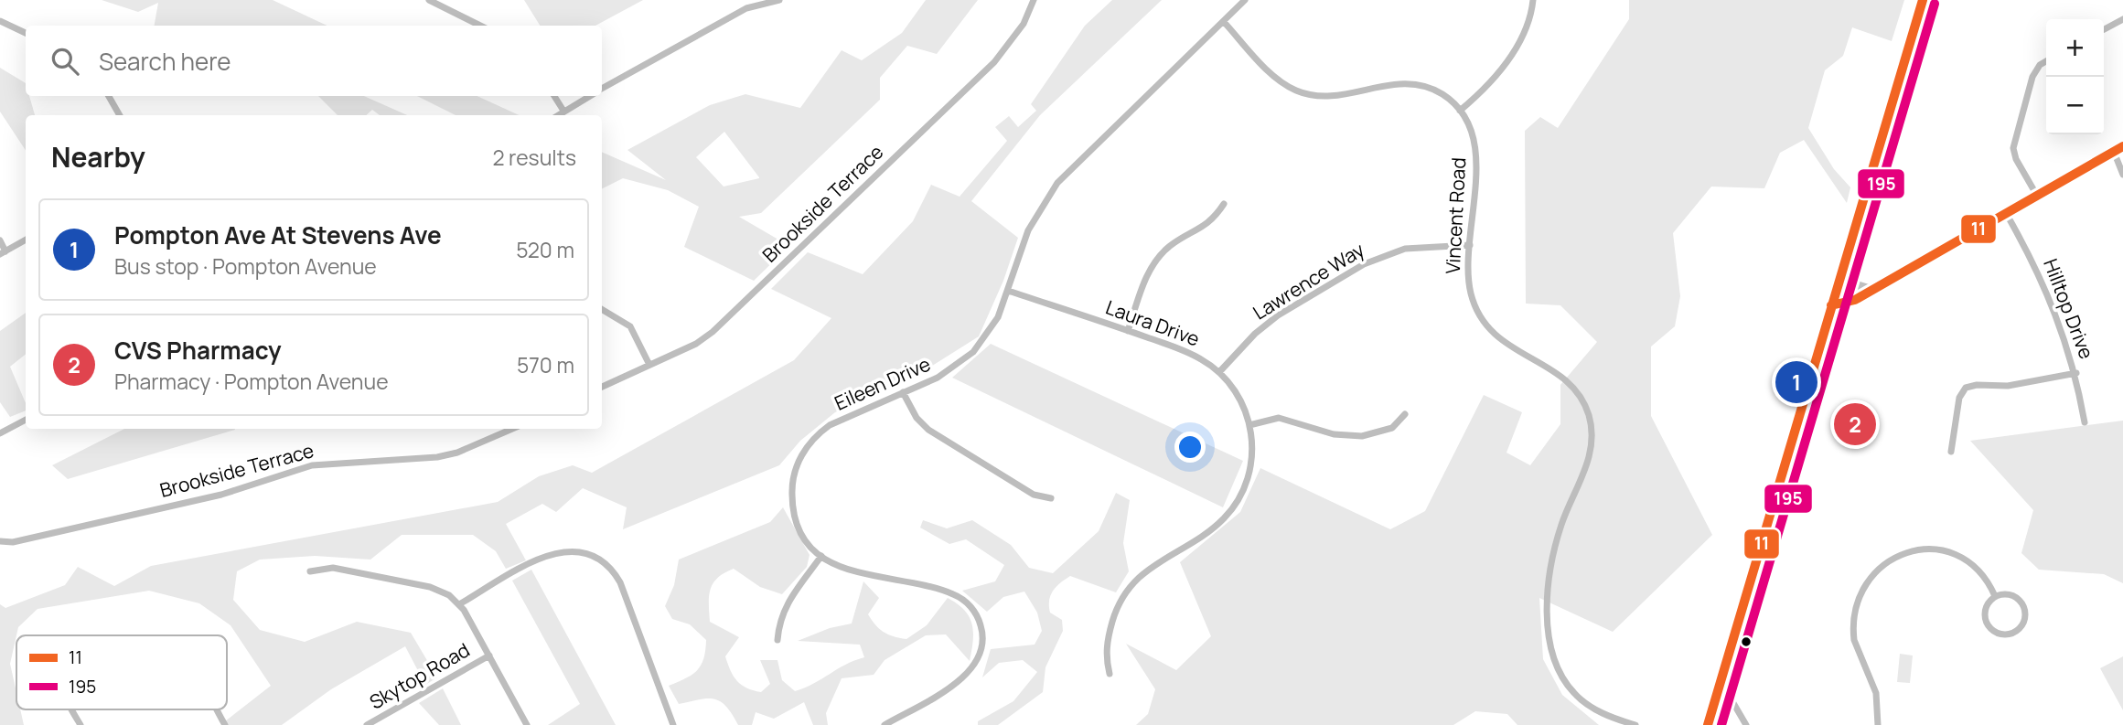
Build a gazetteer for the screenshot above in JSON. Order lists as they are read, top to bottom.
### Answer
{
  "streets": {
    "street": [
      "Brookside Terrace",
      "Vincent Road",
      "Lawrence Way",
      "Hilltop Drive",
      "Laura Drive",
      "Eileen Drive",
      "Skytop Road"
    ]
  },
  "crossings": [
    ["Vincent Road", "Lawrence Way"],
    ["Vincent Road", "Eileen Drive"],
    ["Lawrence Way", "Laura Drive"],
    ["Laura Drive", "Eileen Drive"]
  ],
  "lines": ["transit line 11", "transit line 195"],
  "legend": ["11", "195"],
  "page": {
    "map_buttons": ["+", "−"],
    "search": "Search here",
    "heading": ["Nearby", "2 results"],
    "list": [
      {
        "mark": "1",
        "name": "Pompton Ave At Stevens Ave",
        "note": "Bus stop · Pompton Avenue",
        "value": "520 m"
      },
      {
        "mark": "2",
        "name": "CVS Pharmacy",
        "note": "Pharmacy · Pompton Avenue",
        "value": "570 m"
      }
    ],
    "pins": ["1", "2"]
  }
}
